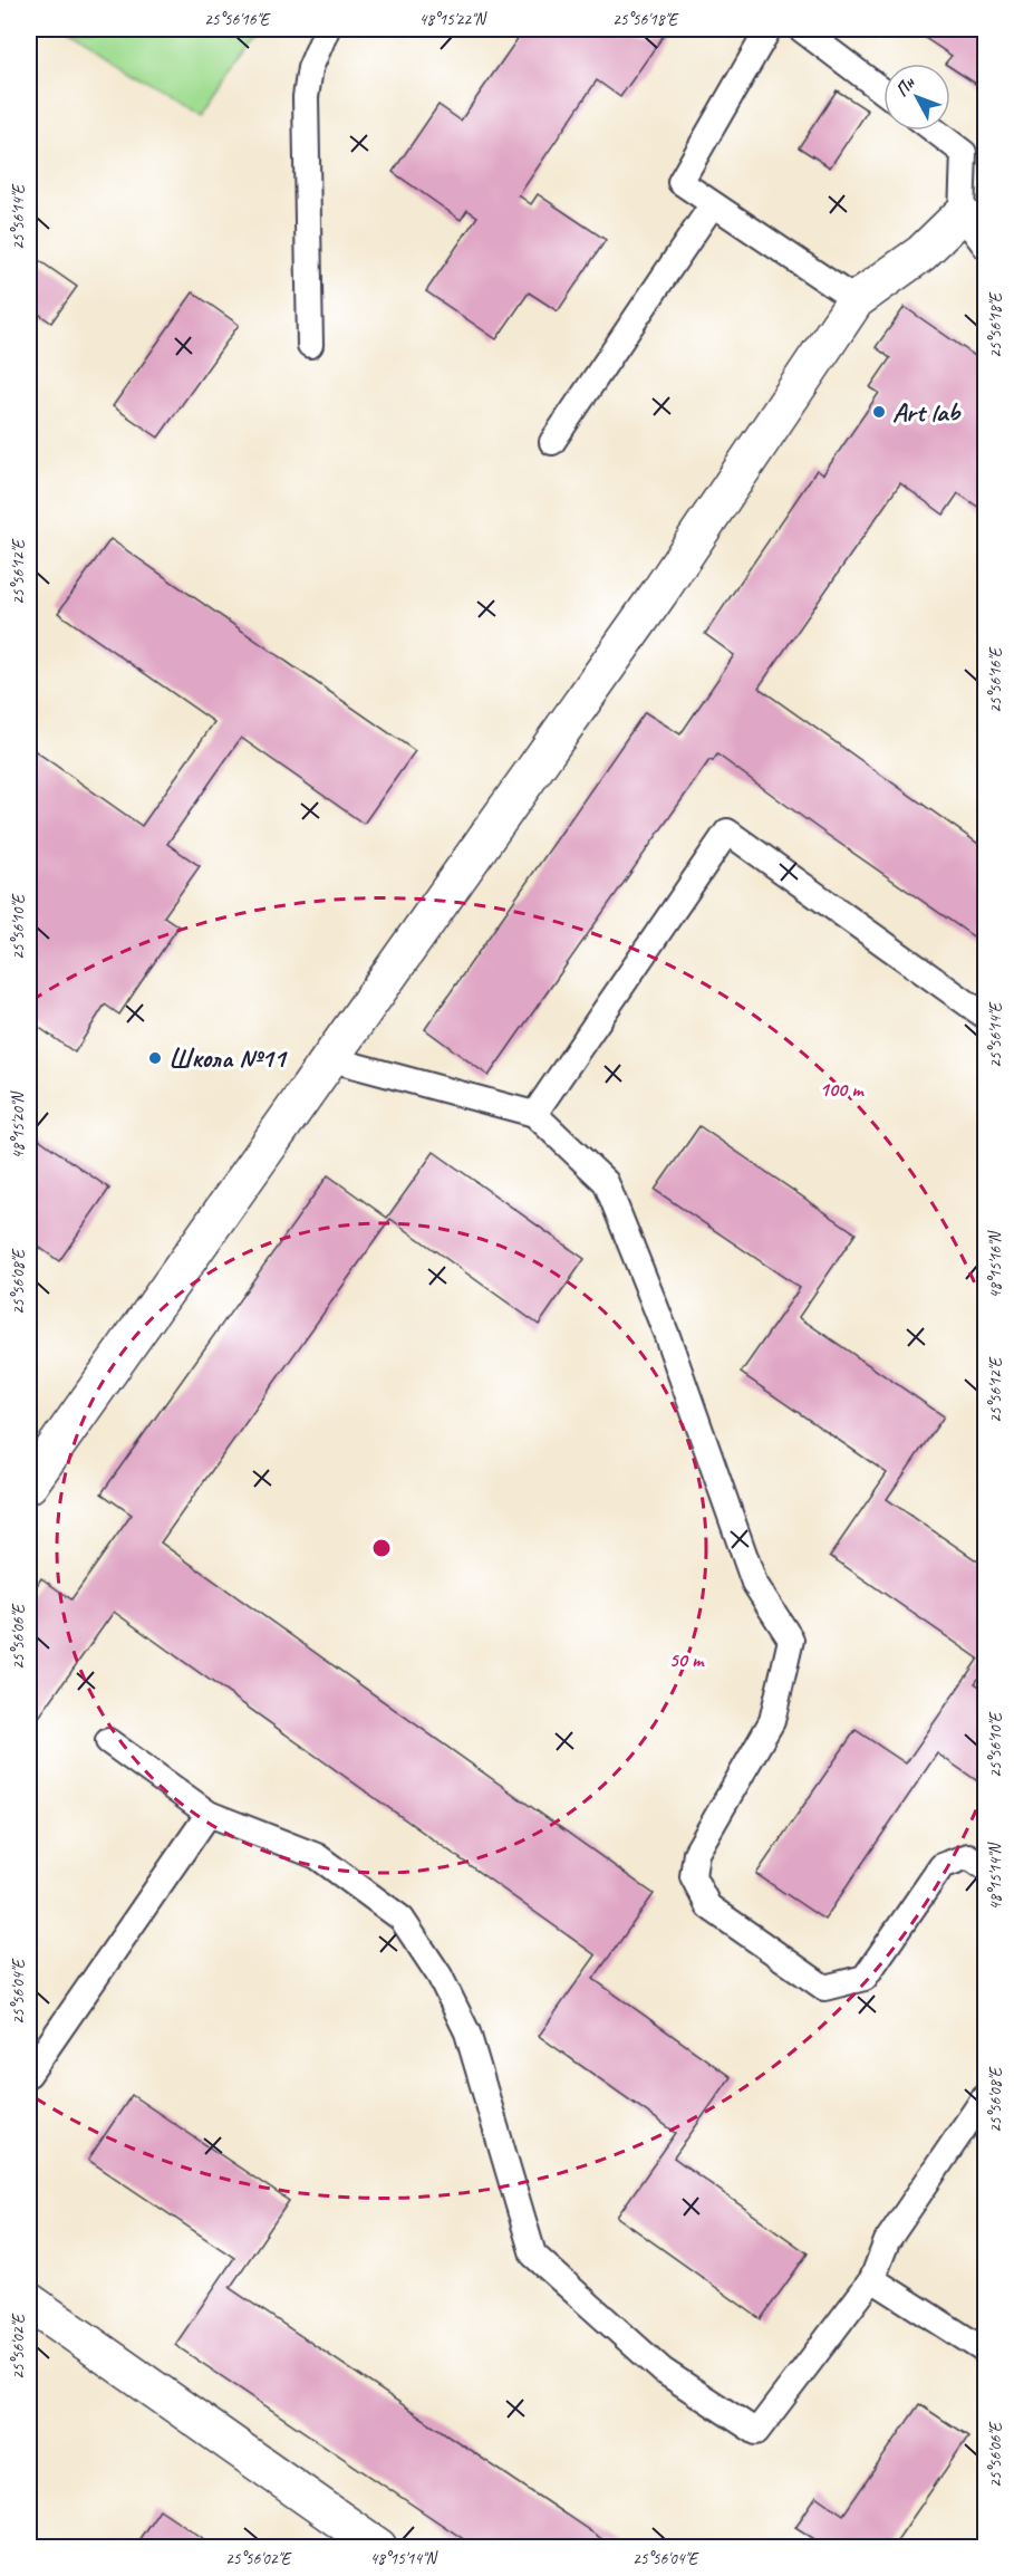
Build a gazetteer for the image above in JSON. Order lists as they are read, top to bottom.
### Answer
{
  "places": ["Art lab", "Школа №11"],
  "north": "top left",
  "coordinates": [
    "25°56'16\"E",
    "48°15'22\"N",
    "25°56'18\"E",
    "25°56'14\"E",
    "25°56'12\"E",
    "25°56'10\"E",
    "48°15'20\"N",
    "48°15'16\"N",
    "25°56'08\"E",
    "25°56'06\"E",
    "48°15'14\"N",
    "25°56'04\"E",
    "25°56'02\"E"
  ],
  "rings": ["100 m", "50 m"]
}
